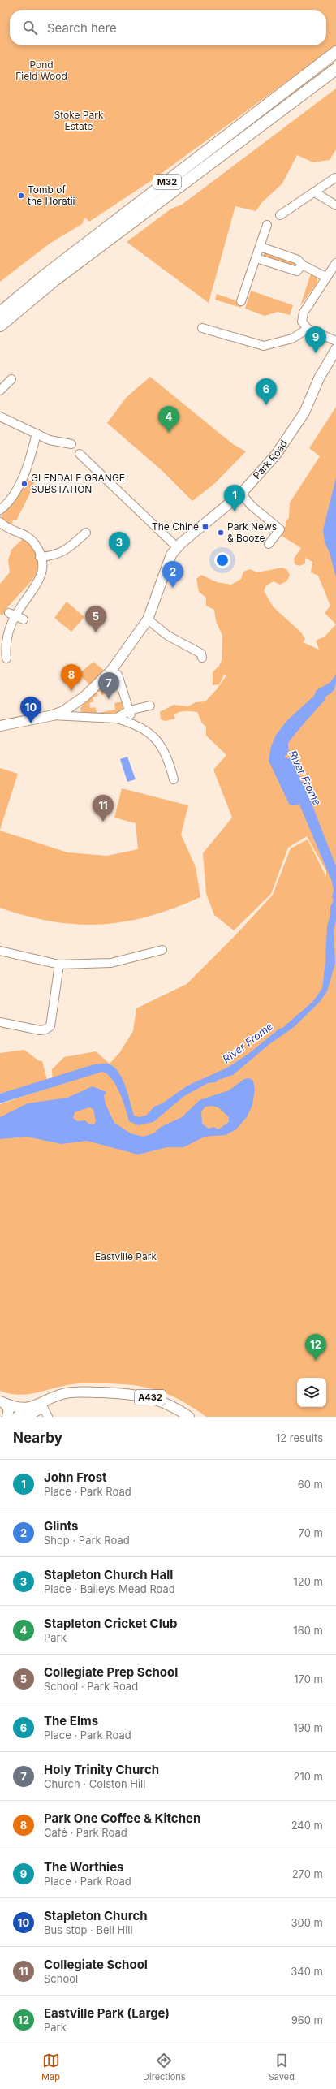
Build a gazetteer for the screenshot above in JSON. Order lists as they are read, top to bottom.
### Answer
{
  "streets": {
    "highway": ["M32"],
    "main road": ["Park Road", "A432"]
  },
  "water": ["River Frome"],
  "parks": ["Pond Field Wood", "Stoke Park Estate", "Eastville Park"],
  "places": {
    "other": ["Tomb of the Horatii", "GLENDALE GRANGE SUBSTATION", "Park News & Booze"],
    "transit": ["The Chine"]
  },
  "page": {
    "search": "Search here",
    "pins": [
      "9",
      "6",
      "4",
      "1",
      "3",
      "2",
      "5",
      "8",
      "7",
      "10",
      "11",
      "12"
    ],
    "heading": ["Nearby", "12 results"],
    "list": [
      {
        "mark": "1",
        "name": "John Frost",
        "note": "Place · Park Road",
        "value": "60 m"
      },
      {
        "mark": "2",
        "name": "Glints",
        "note": "Shop · Park Road",
        "value": "70 m"
      },
      {
        "mark": "3",
        "name": "Stapleton Church Hall",
        "note": "Place · Baileys Mead Road",
        "value": "120 m"
      },
      {
        "mark": "4",
        "name": "Stapleton Cricket Club",
        "note": "Park",
        "value": "160 m"
      },
      {
        "mark": "5",
        "name": "Collegiate Prep School",
        "note": "School · Park Road",
        "value": "170 m"
      },
      {
        "mark": "6",
        "name": "The Elms",
        "note": "Place · Park Road",
        "value": "190 m"
      },
      {
        "mark": "7",
        "name": "Holy Trinity Church",
        "note": "Church · Colston Hill",
        "value": "210 m"
      },
      {
        "mark": "8",
        "name": "Park One Coffee & Kitchen",
        "note": "Café · Park Road",
        "value": "240 m"
      },
      {
        "mark": "9",
        "name": "The Worthies",
        "note": "Place · Park Road",
        "value": "270 m"
      },
      {
        "mark": "10",
        "name": "Stapleton Church",
        "note": "Bus stop · Bell Hill",
        "value": "300 m"
      },
      {
        "mark": "11",
        "name": "Collegiate School",
        "note": "School",
        "value": "340 m"
      },
      {
        "mark": "12",
        "name": "Eastville Park (Large)",
        "note": "Park",
        "value": "960 m"
      }
    ],
    "nav": ["Map", "Directions", "Saved"]
  }
}
